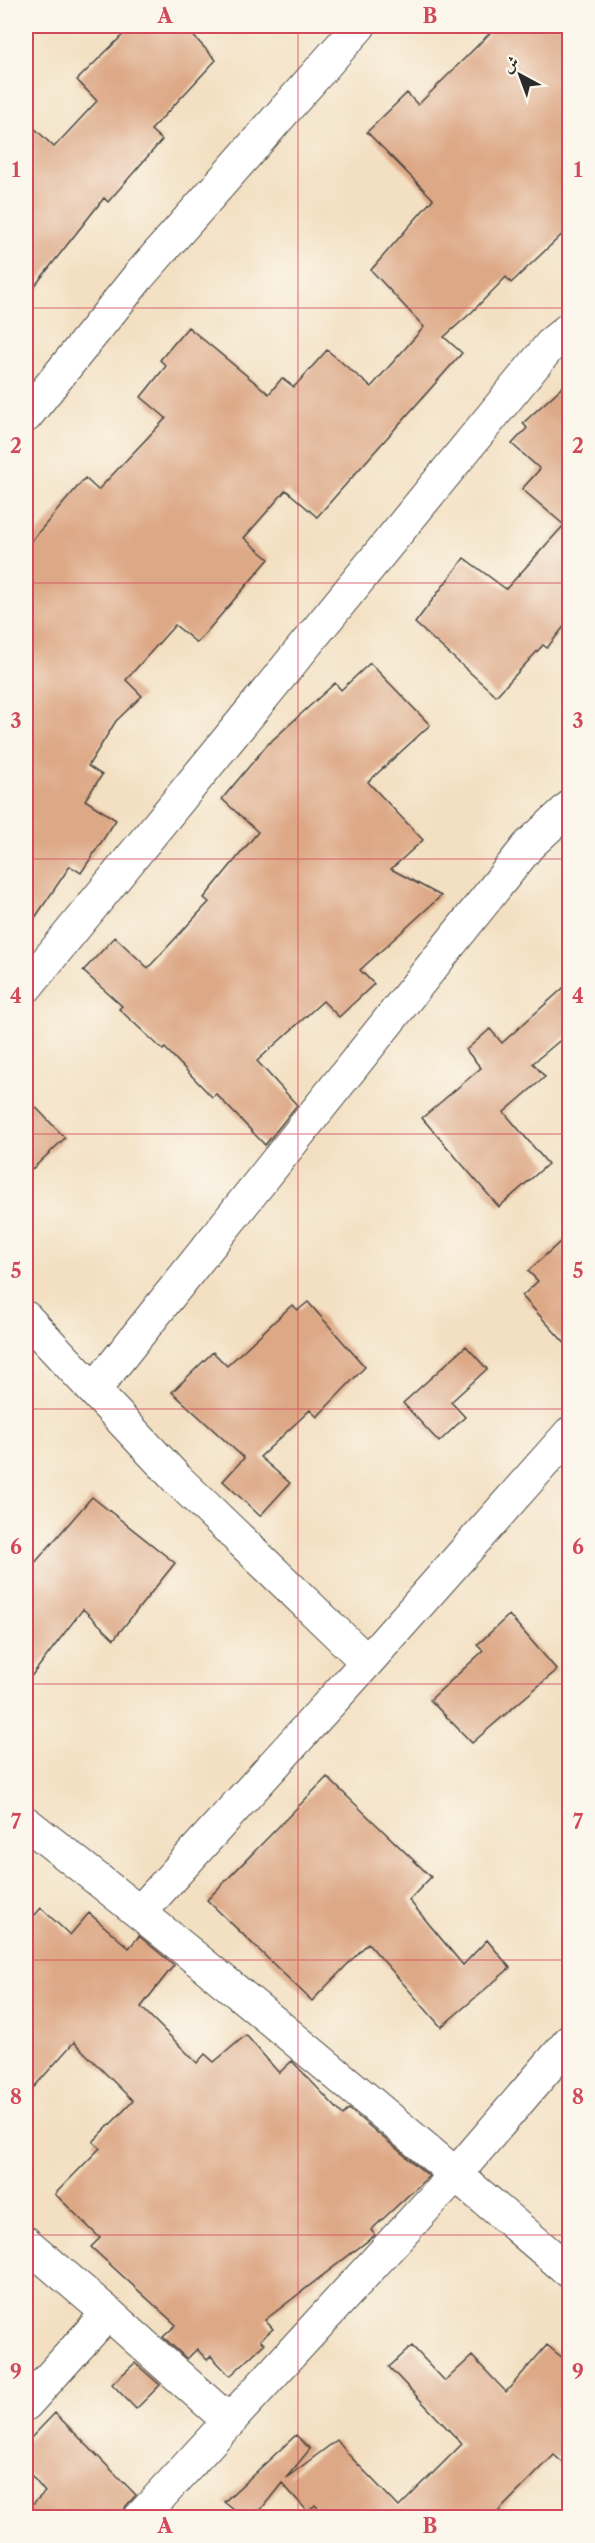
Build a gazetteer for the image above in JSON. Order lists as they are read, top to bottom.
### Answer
{
  "north": "top left",
  "grid": {
    "columns": ["A", "B"],
    "rows": [
      "1",
      "2",
      "3",
      "4",
      "5",
      "6",
      "7",
      "8",
      "9"
    ]
  }
}
